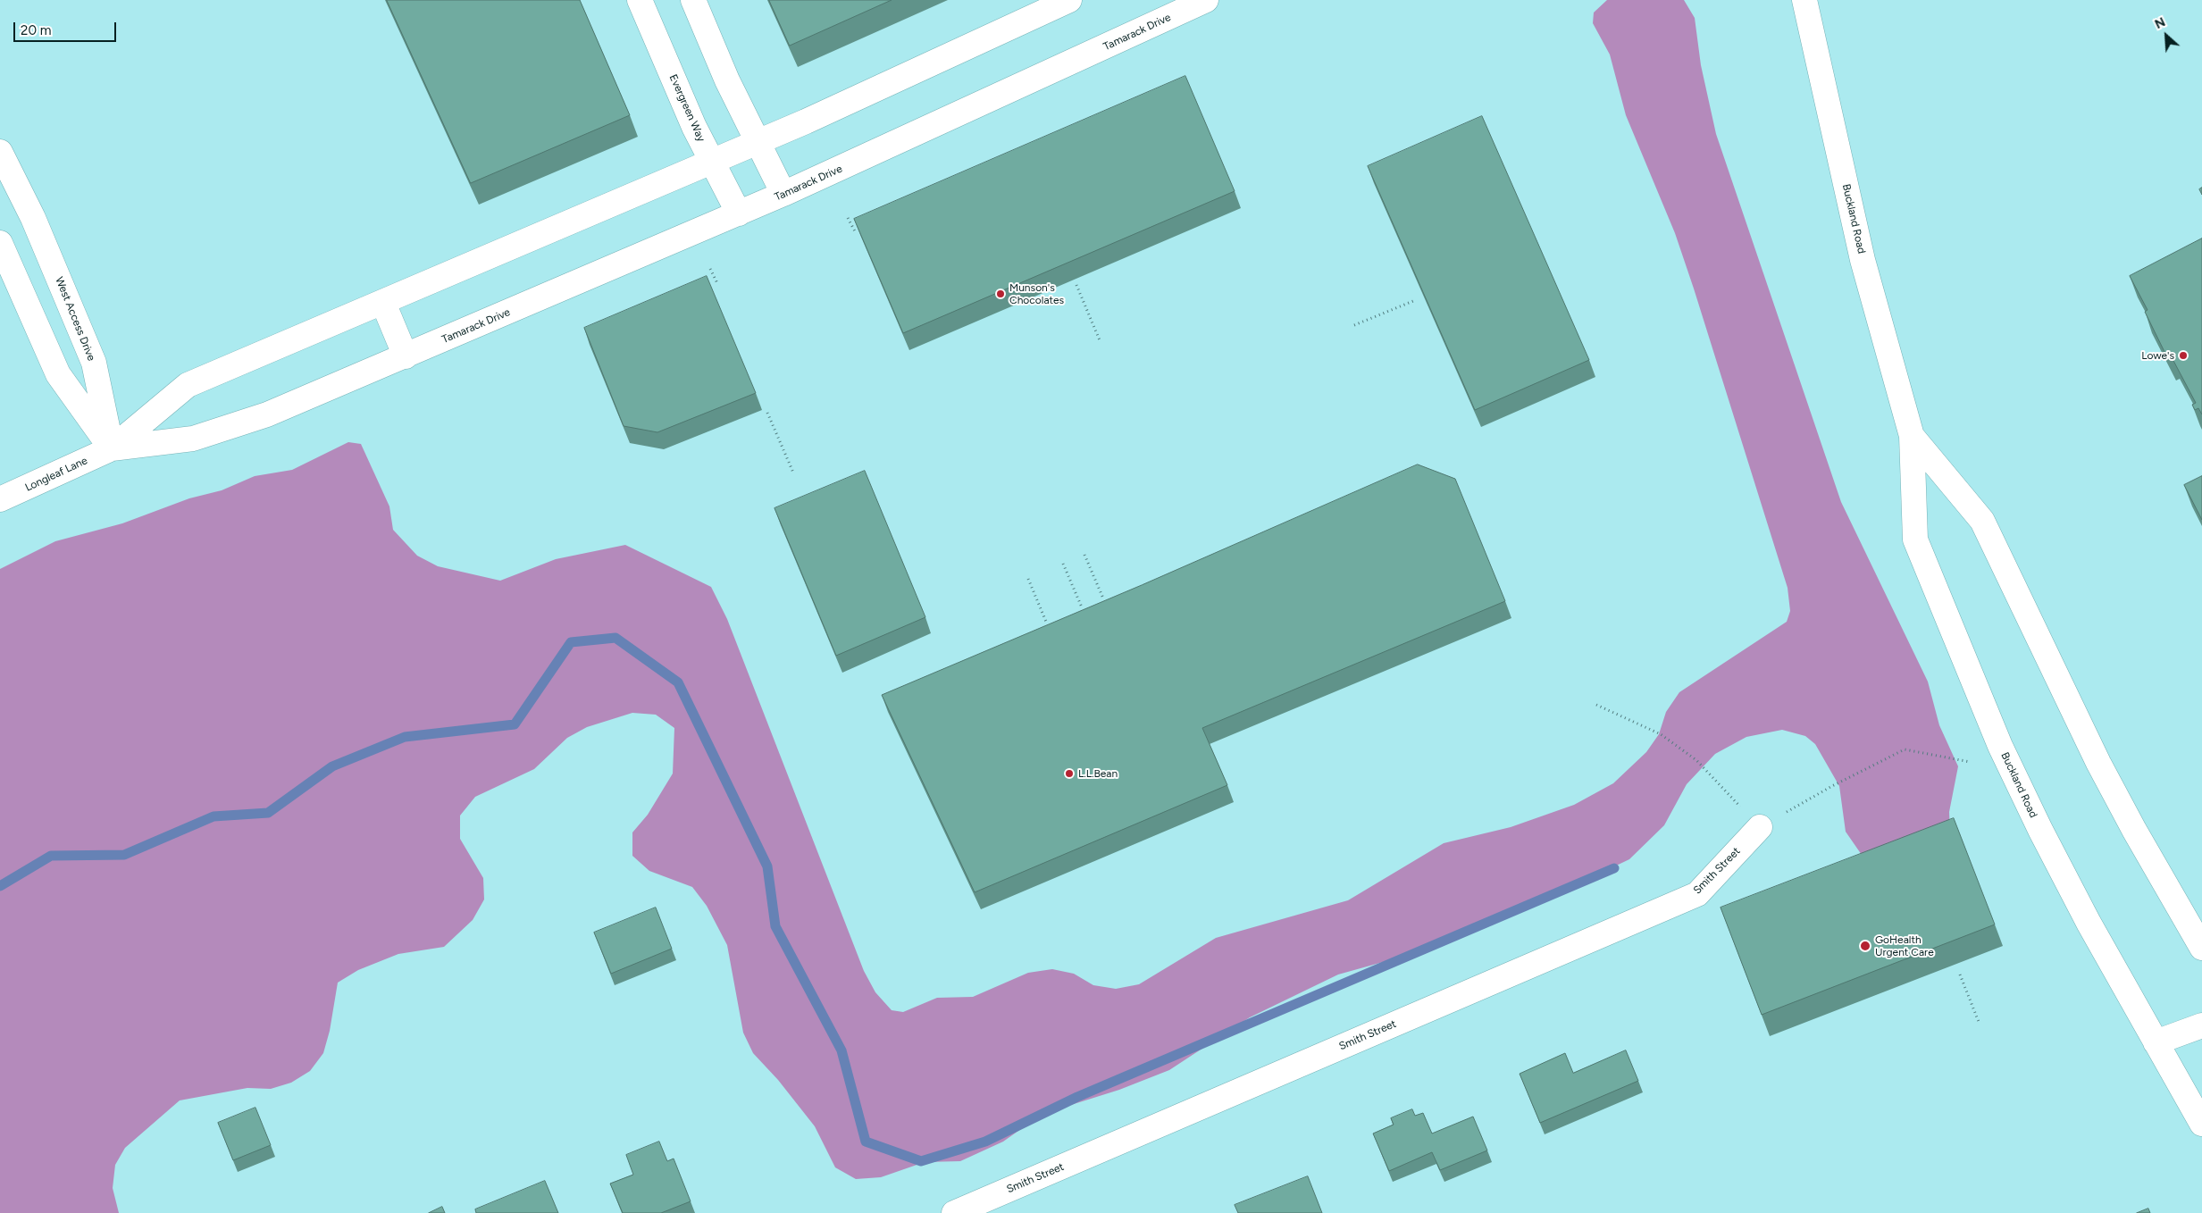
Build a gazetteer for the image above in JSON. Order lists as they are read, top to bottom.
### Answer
{
  "streets": {
    "street": [
      "Tamarack Drive",
      "Evergreen Way",
      "Buckland Road",
      "West Access Drive",
      "Longleaf Lane",
      "Smith Street"
    ]
  },
  "crossings": [
    ["Tamarack Drive", "Evergreen Way"],
    ["Tamarack Drive", "West Access Drive"],
    ["Tamarack Drive", "Longleaf Lane"],
    ["West Access Drive", "Longleaf Lane"]
  ],
  "places": [
    "Munson's Chocolates",
    "Lowe's",
    "L.L.Bean",
    "GoHealth Urgent Care"
  ],
  "scale_bar": "20 m",
  "north": "top left"
}
